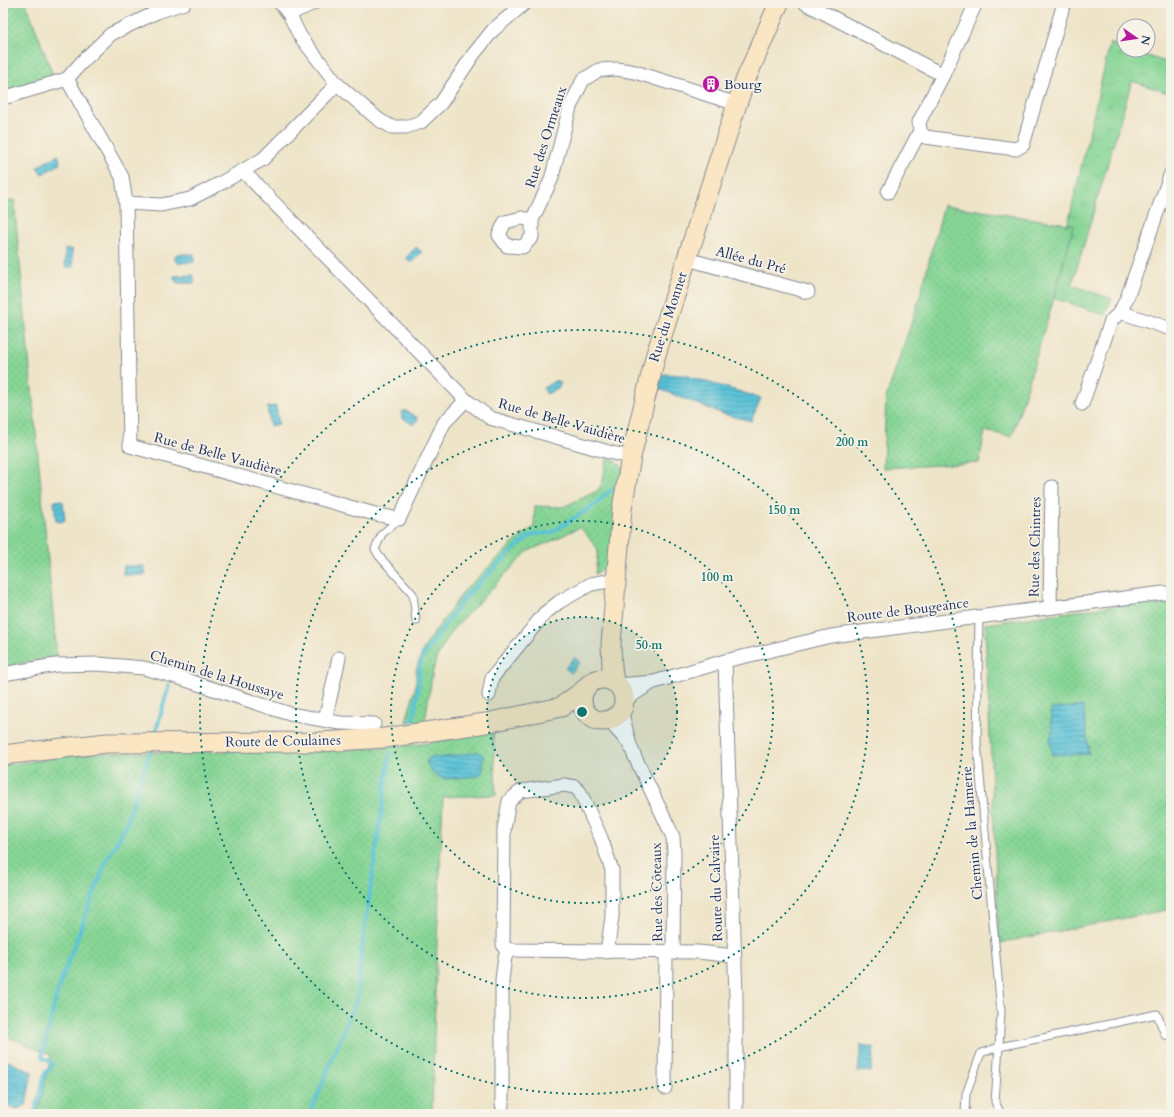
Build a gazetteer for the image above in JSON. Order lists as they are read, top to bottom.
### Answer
{
  "streets": {
    "street": [
      "Rue des Ormeaux",
      "Allée du Pré",
      "Rue du Monnet",
      "Rue de Belle Vaudière",
      "Rue des Chintres",
      "Route de Bougeance",
      "Chemin de la Houssaye",
      "Route de Coulaines",
      "Route du Calvaire",
      "Rue des Côteaux"
    ],
    "lane": ["Chemin de la Hamerie"]
  },
  "crossings": [
    ["Rue des Ormeaux", "Rue du Monnet"],
    ["Allée du Pré", "Rue du Monnet"],
    ["Rue du Monnet", "Rue de Belle Vaudière"],
    ["Rue du Monnet", "Route de Bougeance"],
    ["Rue du Monnet", "Route de Coulaines"],
    ["Rue du Monnet", "Rue des Côteaux"],
    ["Rue des Chintres", "Route de Bougeance"],
    ["Route de Bougeance", "Route de Coulaines"],
    ["Route de Bougeance", "Chemin de la Hamerie"],
    ["Route de Bougeance", "Route du Calvaire"],
    ["Route de Bougeance", "Rue des Côteaux"],
    ["Route de Coulaines", "Rue des Côteaux"]
  ],
  "places": {
    "building": ["Bourg"]
  },
  "north": "right",
  "rings": [
    "200 m",
    "150 m",
    "100 m",
    "50 m"
  ]
}
